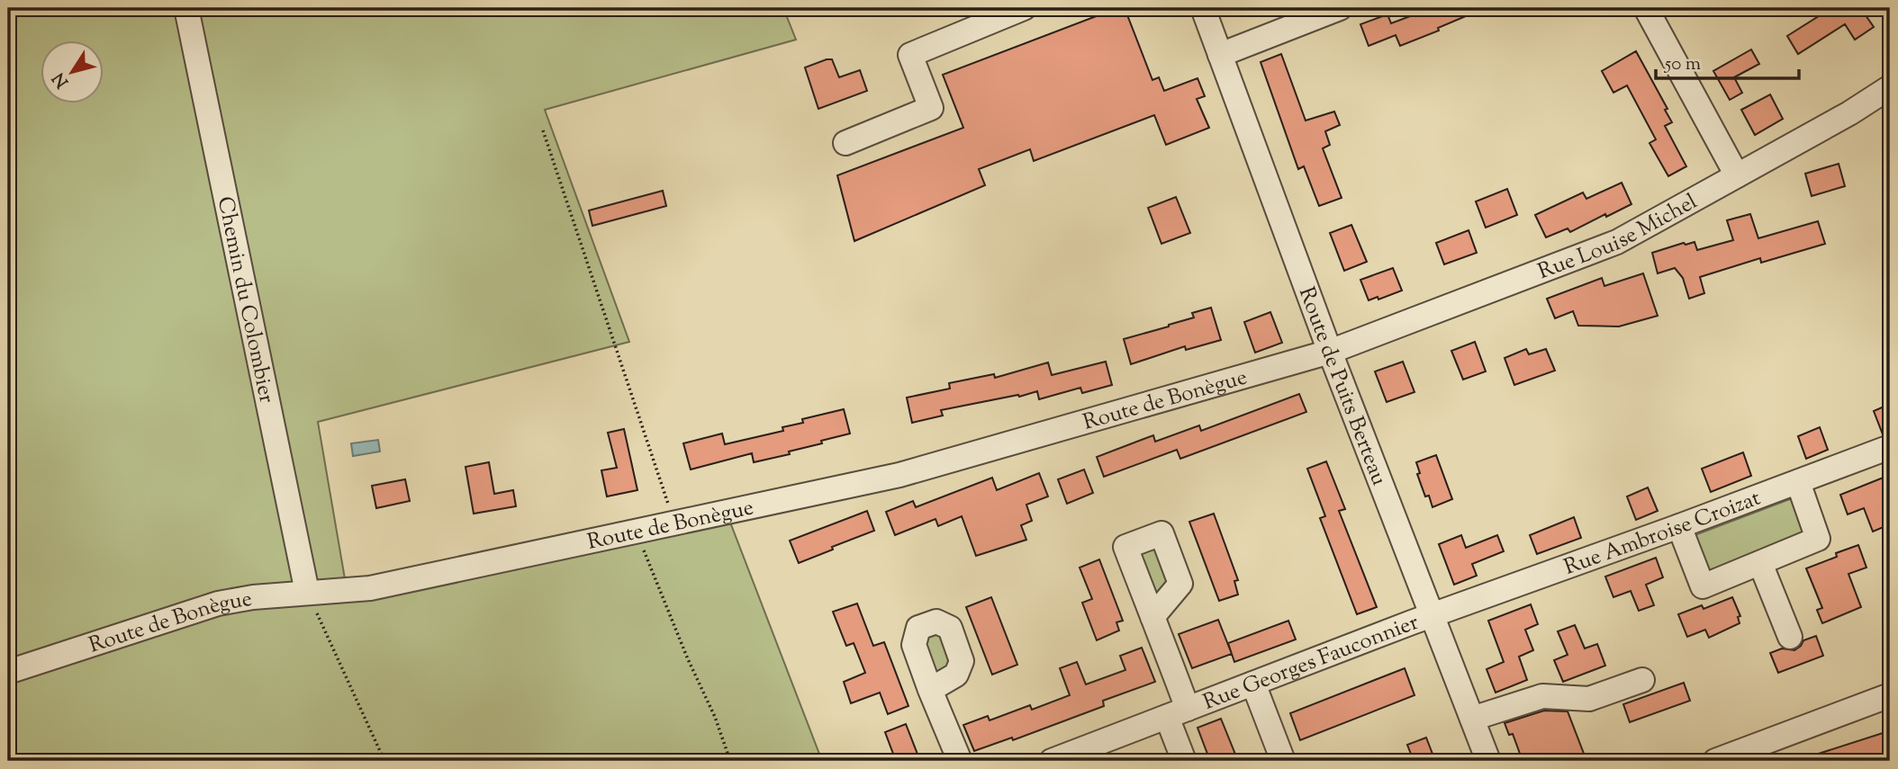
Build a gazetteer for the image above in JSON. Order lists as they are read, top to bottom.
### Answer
{
  "streets": {
    "street": [
      "Rue Louise Michel",
      "Chemin du Colombier",
      "Route de Puits Berteau",
      "Route de Bonègue",
      "Rue Ambroise Croizat",
      "Rue Georges Fauconnier"
    ]
  },
  "crossings": [
    ["Rue Louise Michel", "Route de Puits Berteau"],
    ["Rue Louise Michel", "Route de Bonègue"],
    ["Chemin du Colombier", "Route de Bonègue"],
    ["Route de Puits Berteau", "Route de Bonègue"],
    ["Route de Puits Berteau", "Rue Ambroise Croizat"],
    ["Route de Puits Berteau", "Rue Georges Fauconnier"],
    ["Rue Ambroise Croizat", "Rue Georges Fauconnier"]
  ],
  "scale_bar": "50 m",
  "north": "bottom left"
}
